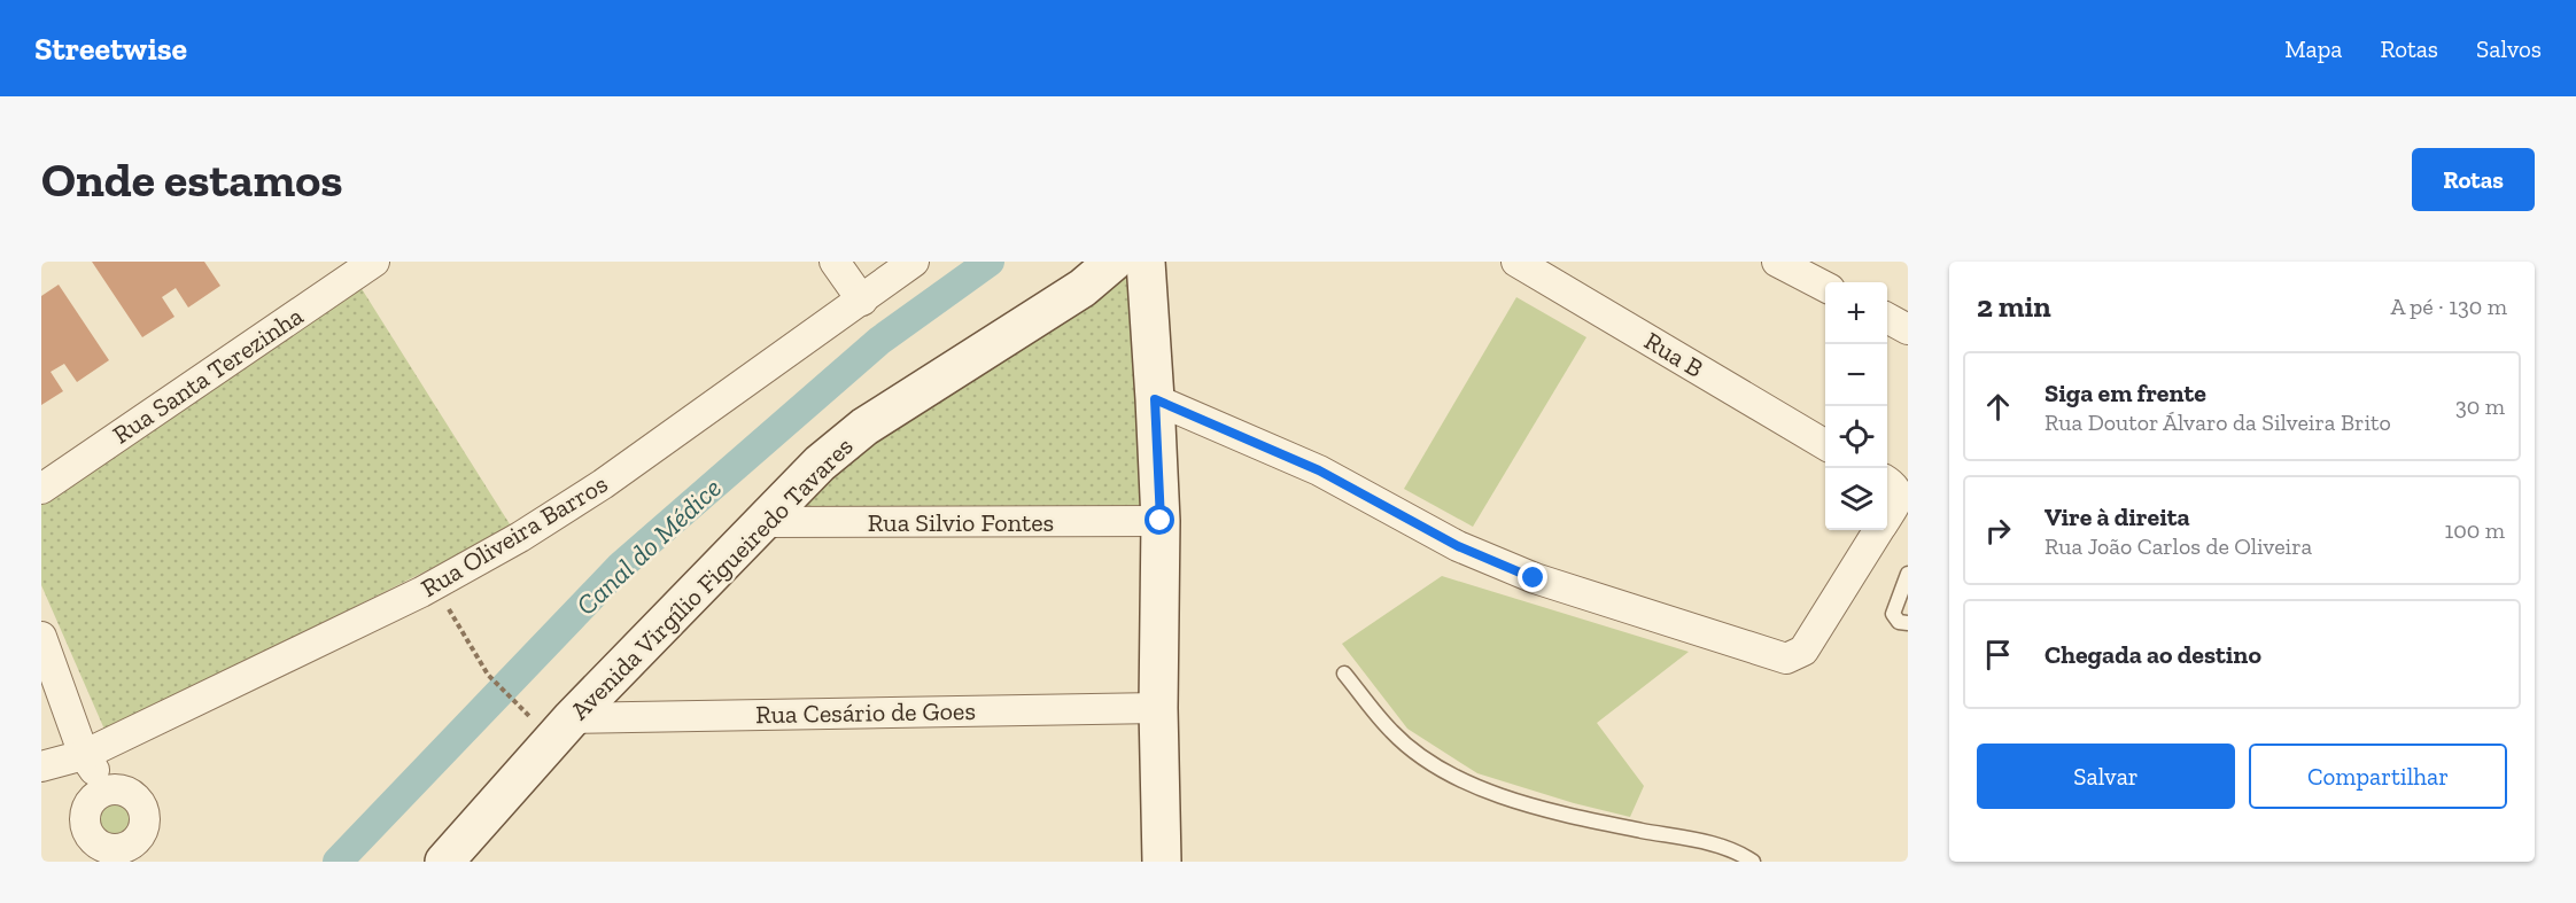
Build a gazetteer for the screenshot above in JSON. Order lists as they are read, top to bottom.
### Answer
{
  "streets": {
    "street": [
      "Rua B",
      "Rua Santa Terezinha",
      "Rua Silvio Fontes",
      "Rua Oliveira Barros",
      "Avenida Virgílio Figueiredo Tavares",
      "Rua Cesário de Goes"
    ]
  },
  "crossings": [
    ["Rua Silvio Fontes", "Avenida Virgílio Figueiredo Tavares"],
    ["Avenida Virgílio Figueiredo Tavares", "Rua Cesário de Goes"]
  ],
  "water": ["Canal do Médice"],
  "page": {
    "header": "Streetwise",
    "nav": ["Mapa", "Rotas", "Salvos"],
    "buttons": [
      "Rotas",
      ["Salvar", "Compartilhar"]
    ],
    "title": "Onde estamos",
    "heading": ["2 min", "A pé · 130 m"],
    "map_buttons": ["+", "−"],
    "list": [
      ["Siga em frente", "Rua Doutor Álvaro da Silveira Brito", "30 m"],
      ["Vire à direita", "Rua João Carlos de Oliveira", "100 m"],
      "Chegada ao destino"
    ]
  }
}
